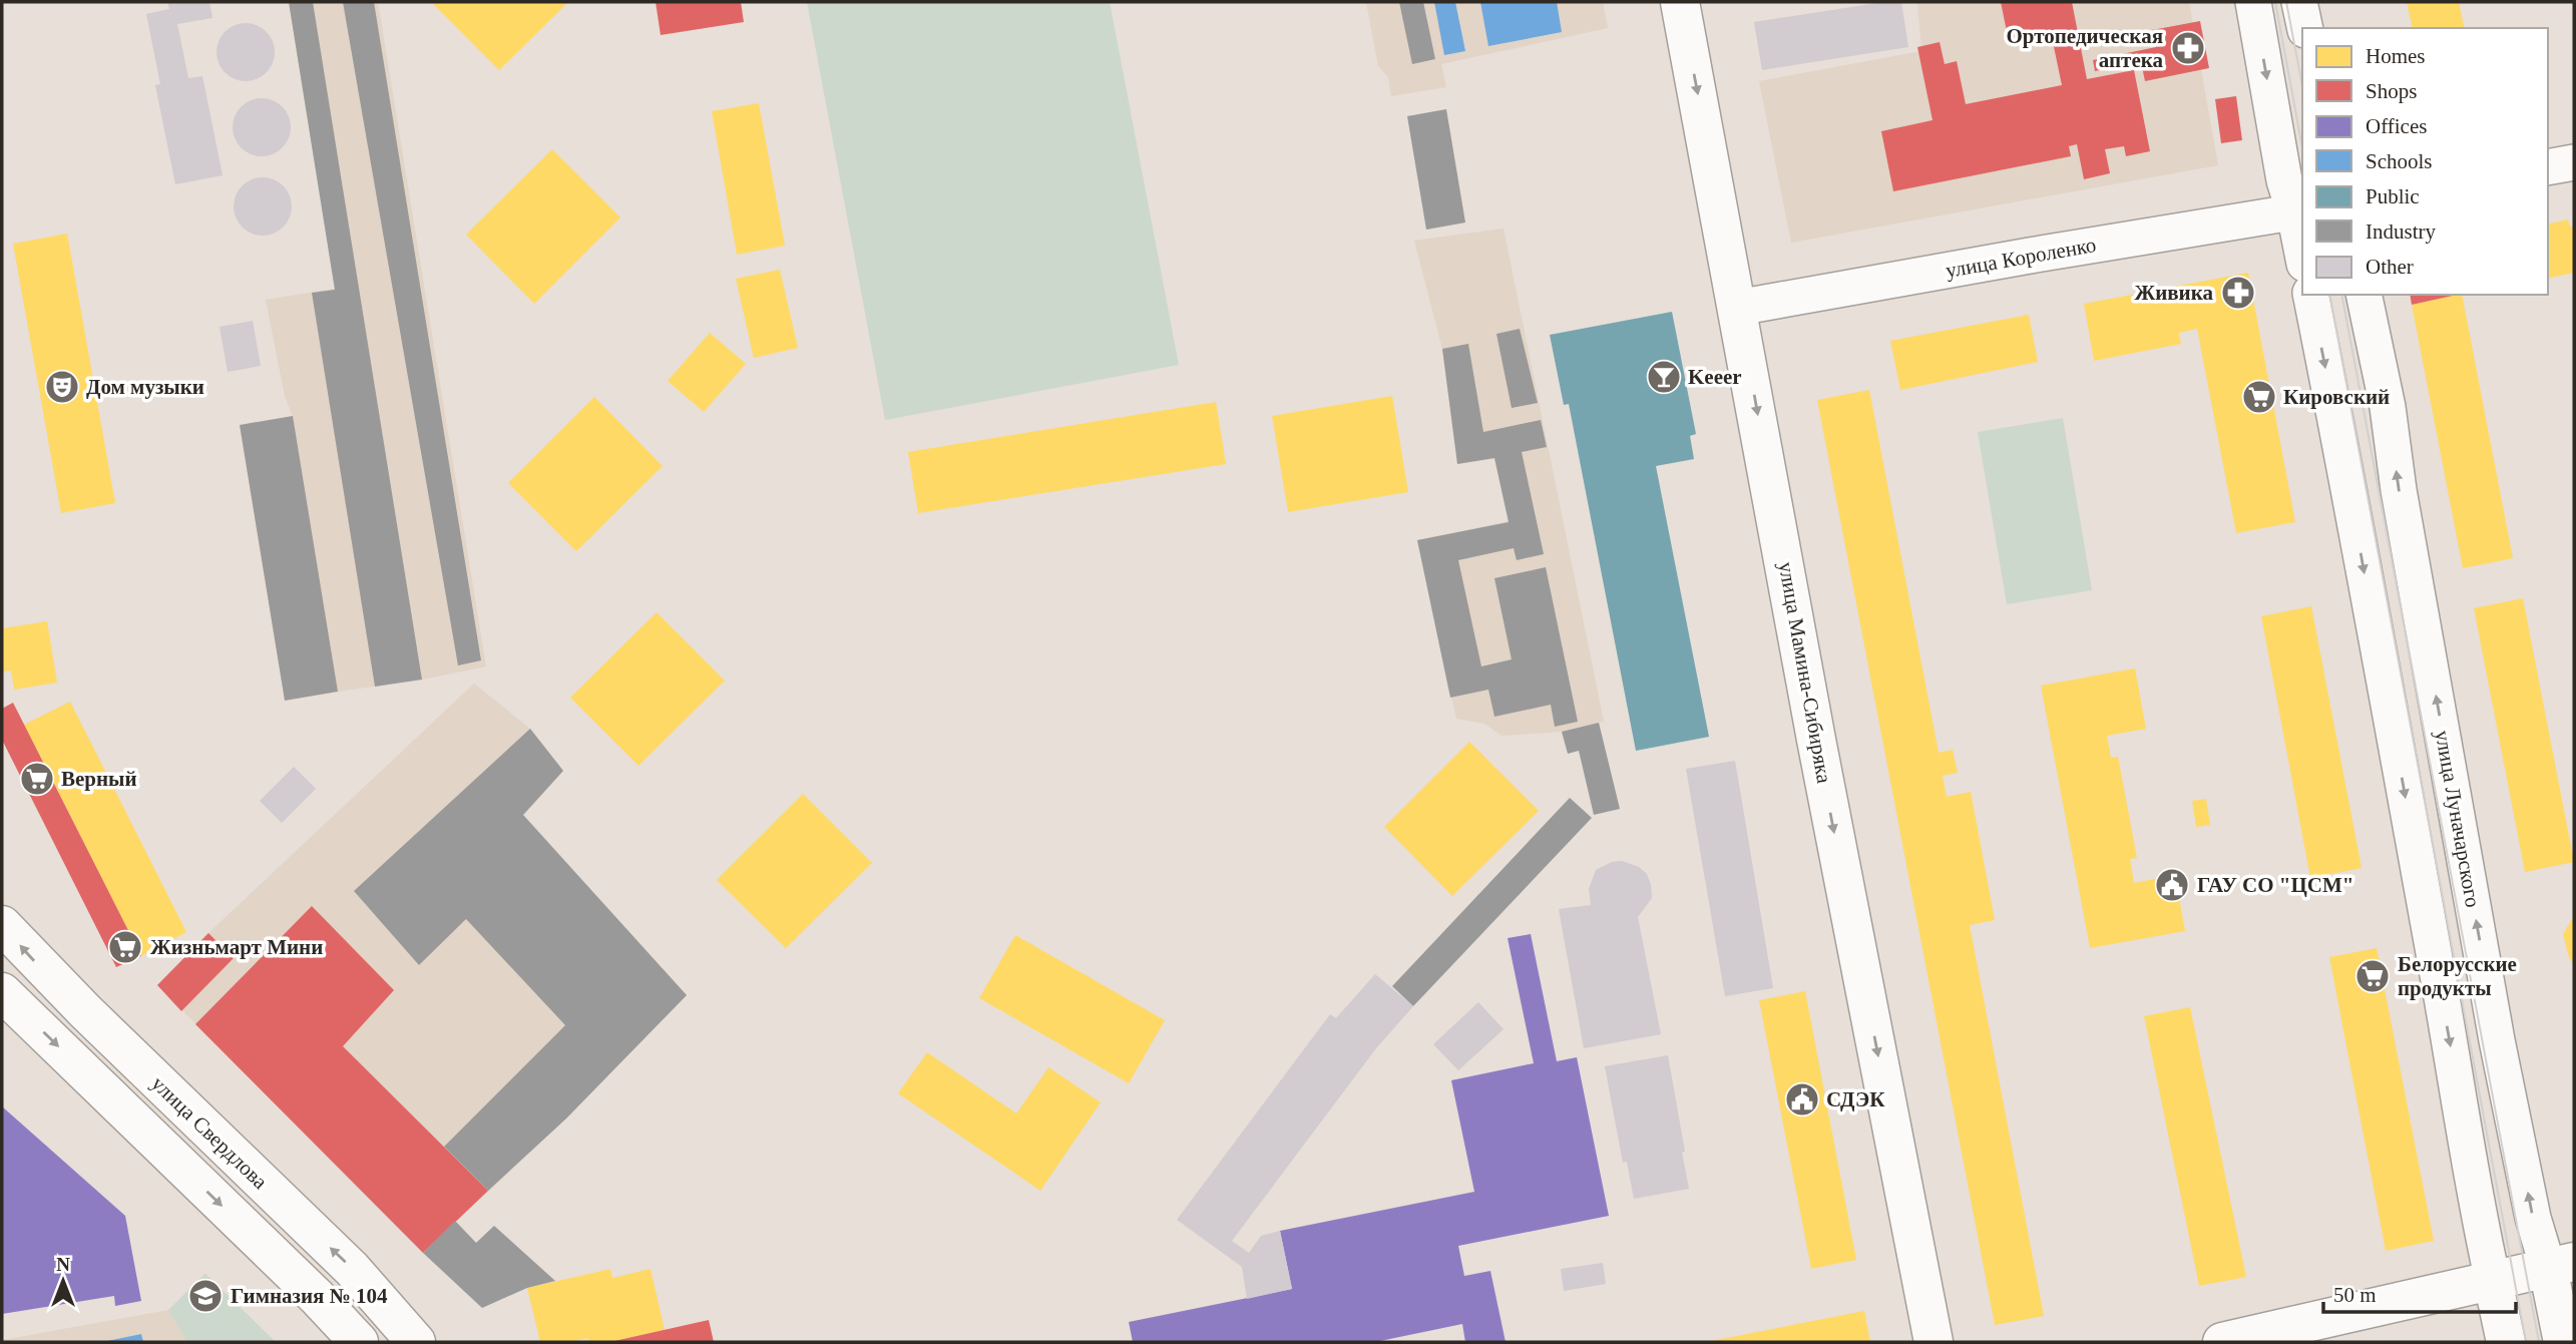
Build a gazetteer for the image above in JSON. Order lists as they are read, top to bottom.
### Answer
{
  "streets": {
    "main road": ["улица Мамина-Сибиряка", "улица Луначарского", "улица Свердлова"],
    "street": ["улица Короленко"]
  },
  "crossings": [
    ["улица Короленко", "улица Мамина-Сибиряка"]
  ],
  "one_way": ["улица Мамина-Сибиряка"],
  "places": {
    "pharmacy": ["Ортопедическая аптека", "Живика"],
    "bar": ["Keeer"],
    "theatre": ["Дом музыки"],
    "supermarket": [
      "Кировский",
      "Верный",
      "Жизньмарт Мини",
      "Белорусские продукты"
    ],
    "public building": ["ГАУ СО \"ЦСМ\"", "СДЭК"],
    "school or university": ["Гимназия № 104"]
  },
  "legend": [
    "Homes",
    "Shops",
    "Offices",
    "Schools",
    "Public",
    "Industry",
    "Other"
  ],
  "scale_bar": "50 m",
  "north": "top"
}
